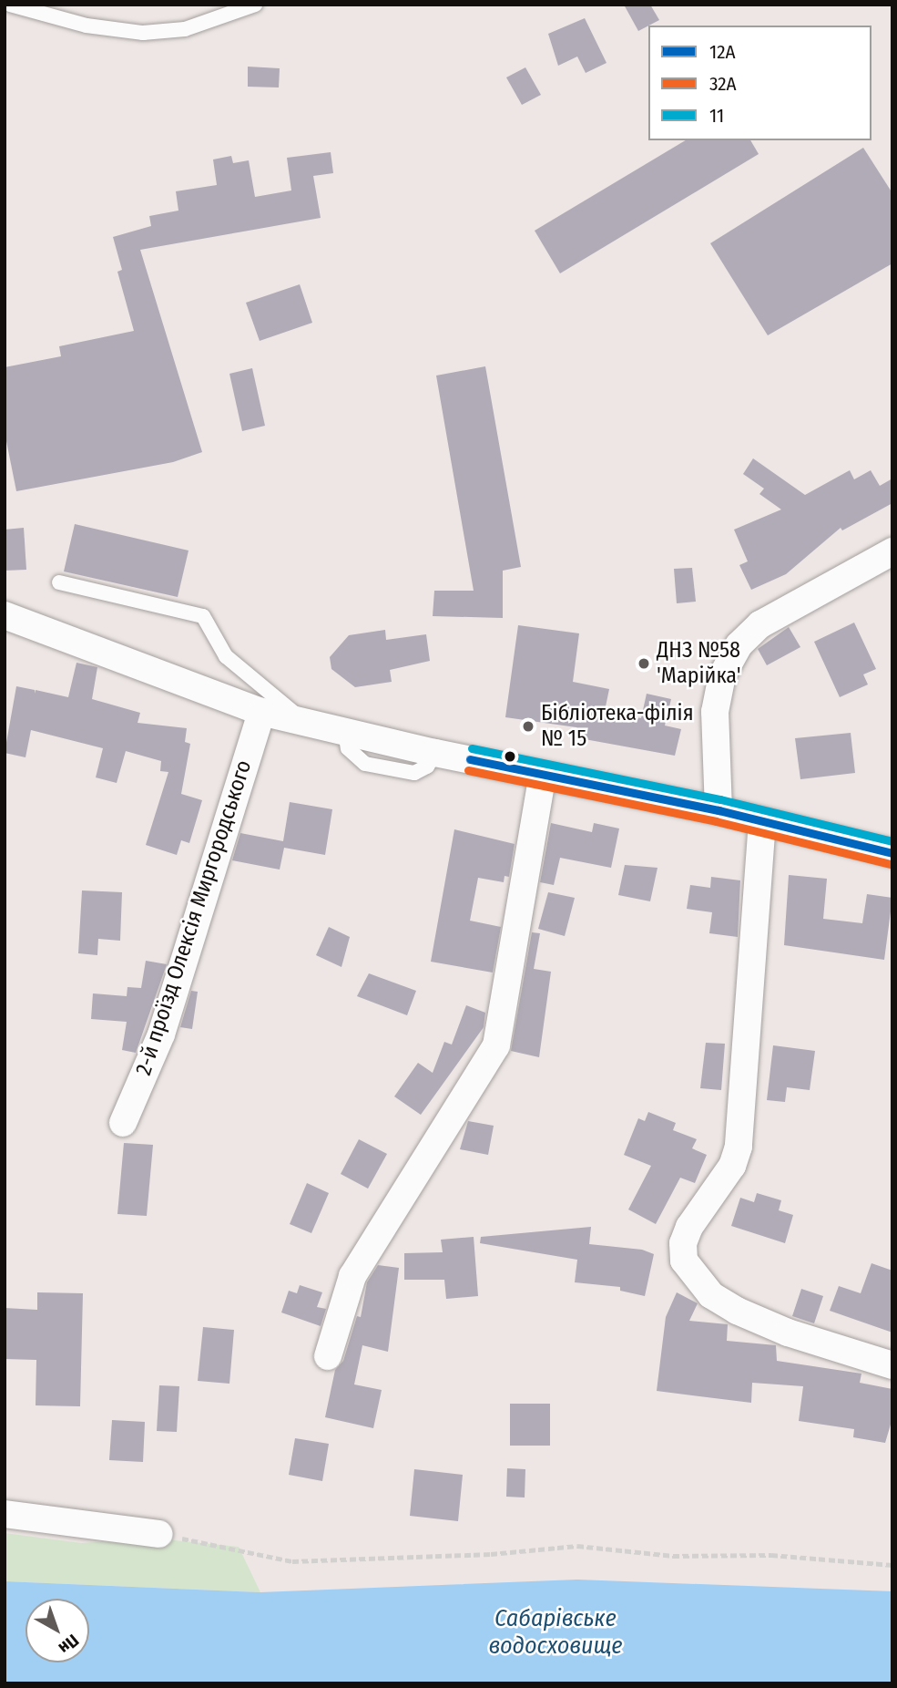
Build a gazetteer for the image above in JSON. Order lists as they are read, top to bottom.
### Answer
{
  "streets": {
    "street": ["2-й проїзд Олексія Миргородського"]
  },
  "water": ["Сабарівське водосховище"],
  "places": ["ДНЗ №58 'Марійка'", "Бібліотека-філія № 15"],
  "lines": ["transit line 11", "transit line 12А", "transit line 32А"],
  "legend": ["12А", "32А", "11"],
  "north": "bottom right"
}
